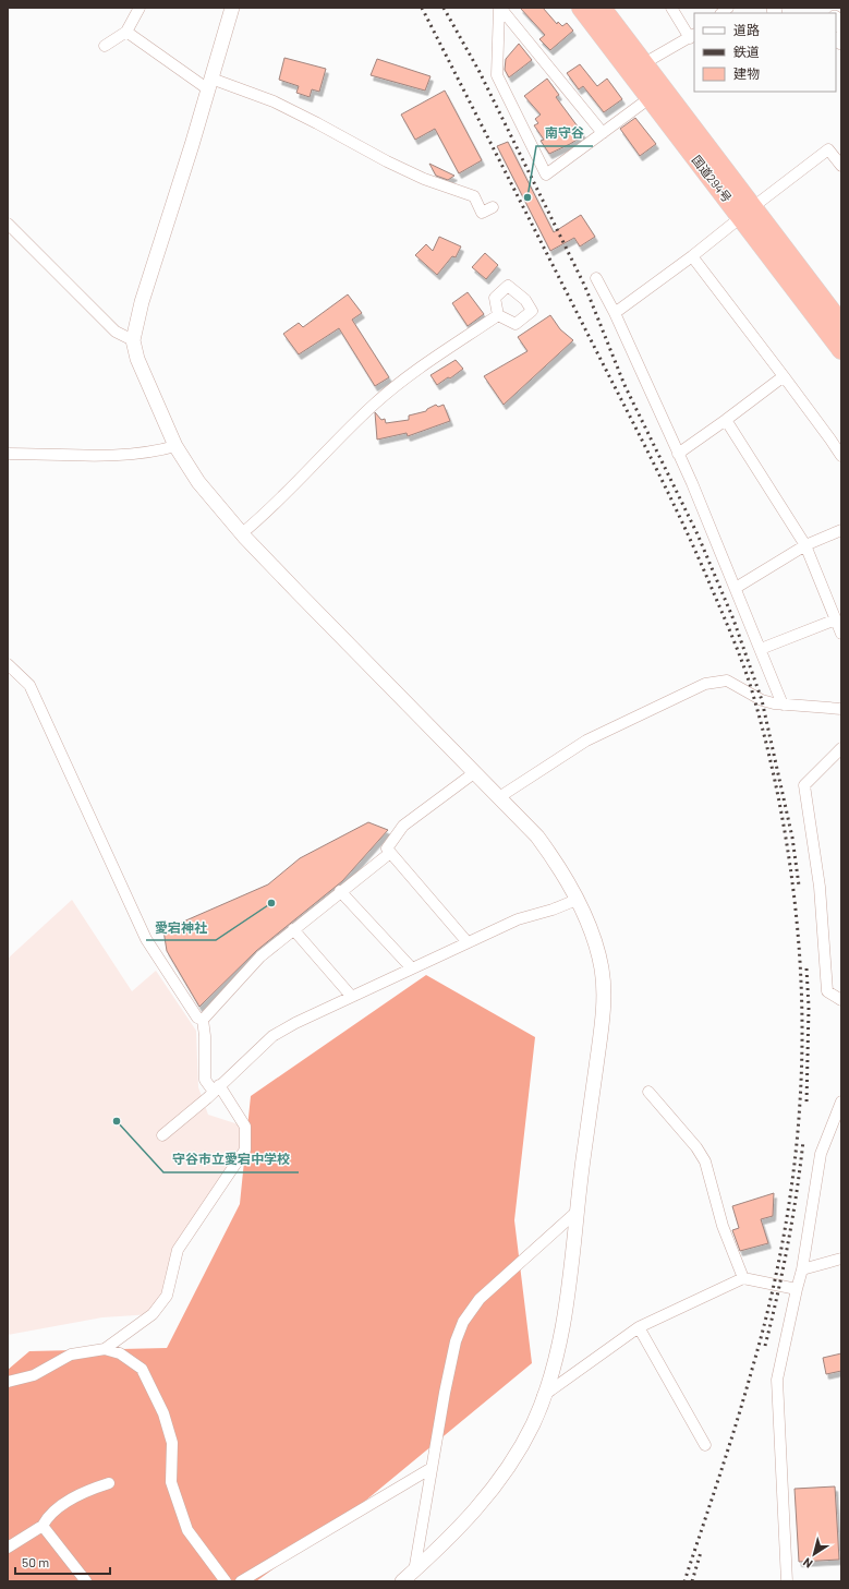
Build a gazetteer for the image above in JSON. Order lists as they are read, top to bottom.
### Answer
{
  "streets": {
    "highway": ["国道294号"]
  },
  "places": ["南守谷", "愛宕神社", "守谷市立愛宕中学校"],
  "legend": ["道路", "鉄道", "建物"],
  "scale_bar": "50 m",
  "north": "bottom left"
}
